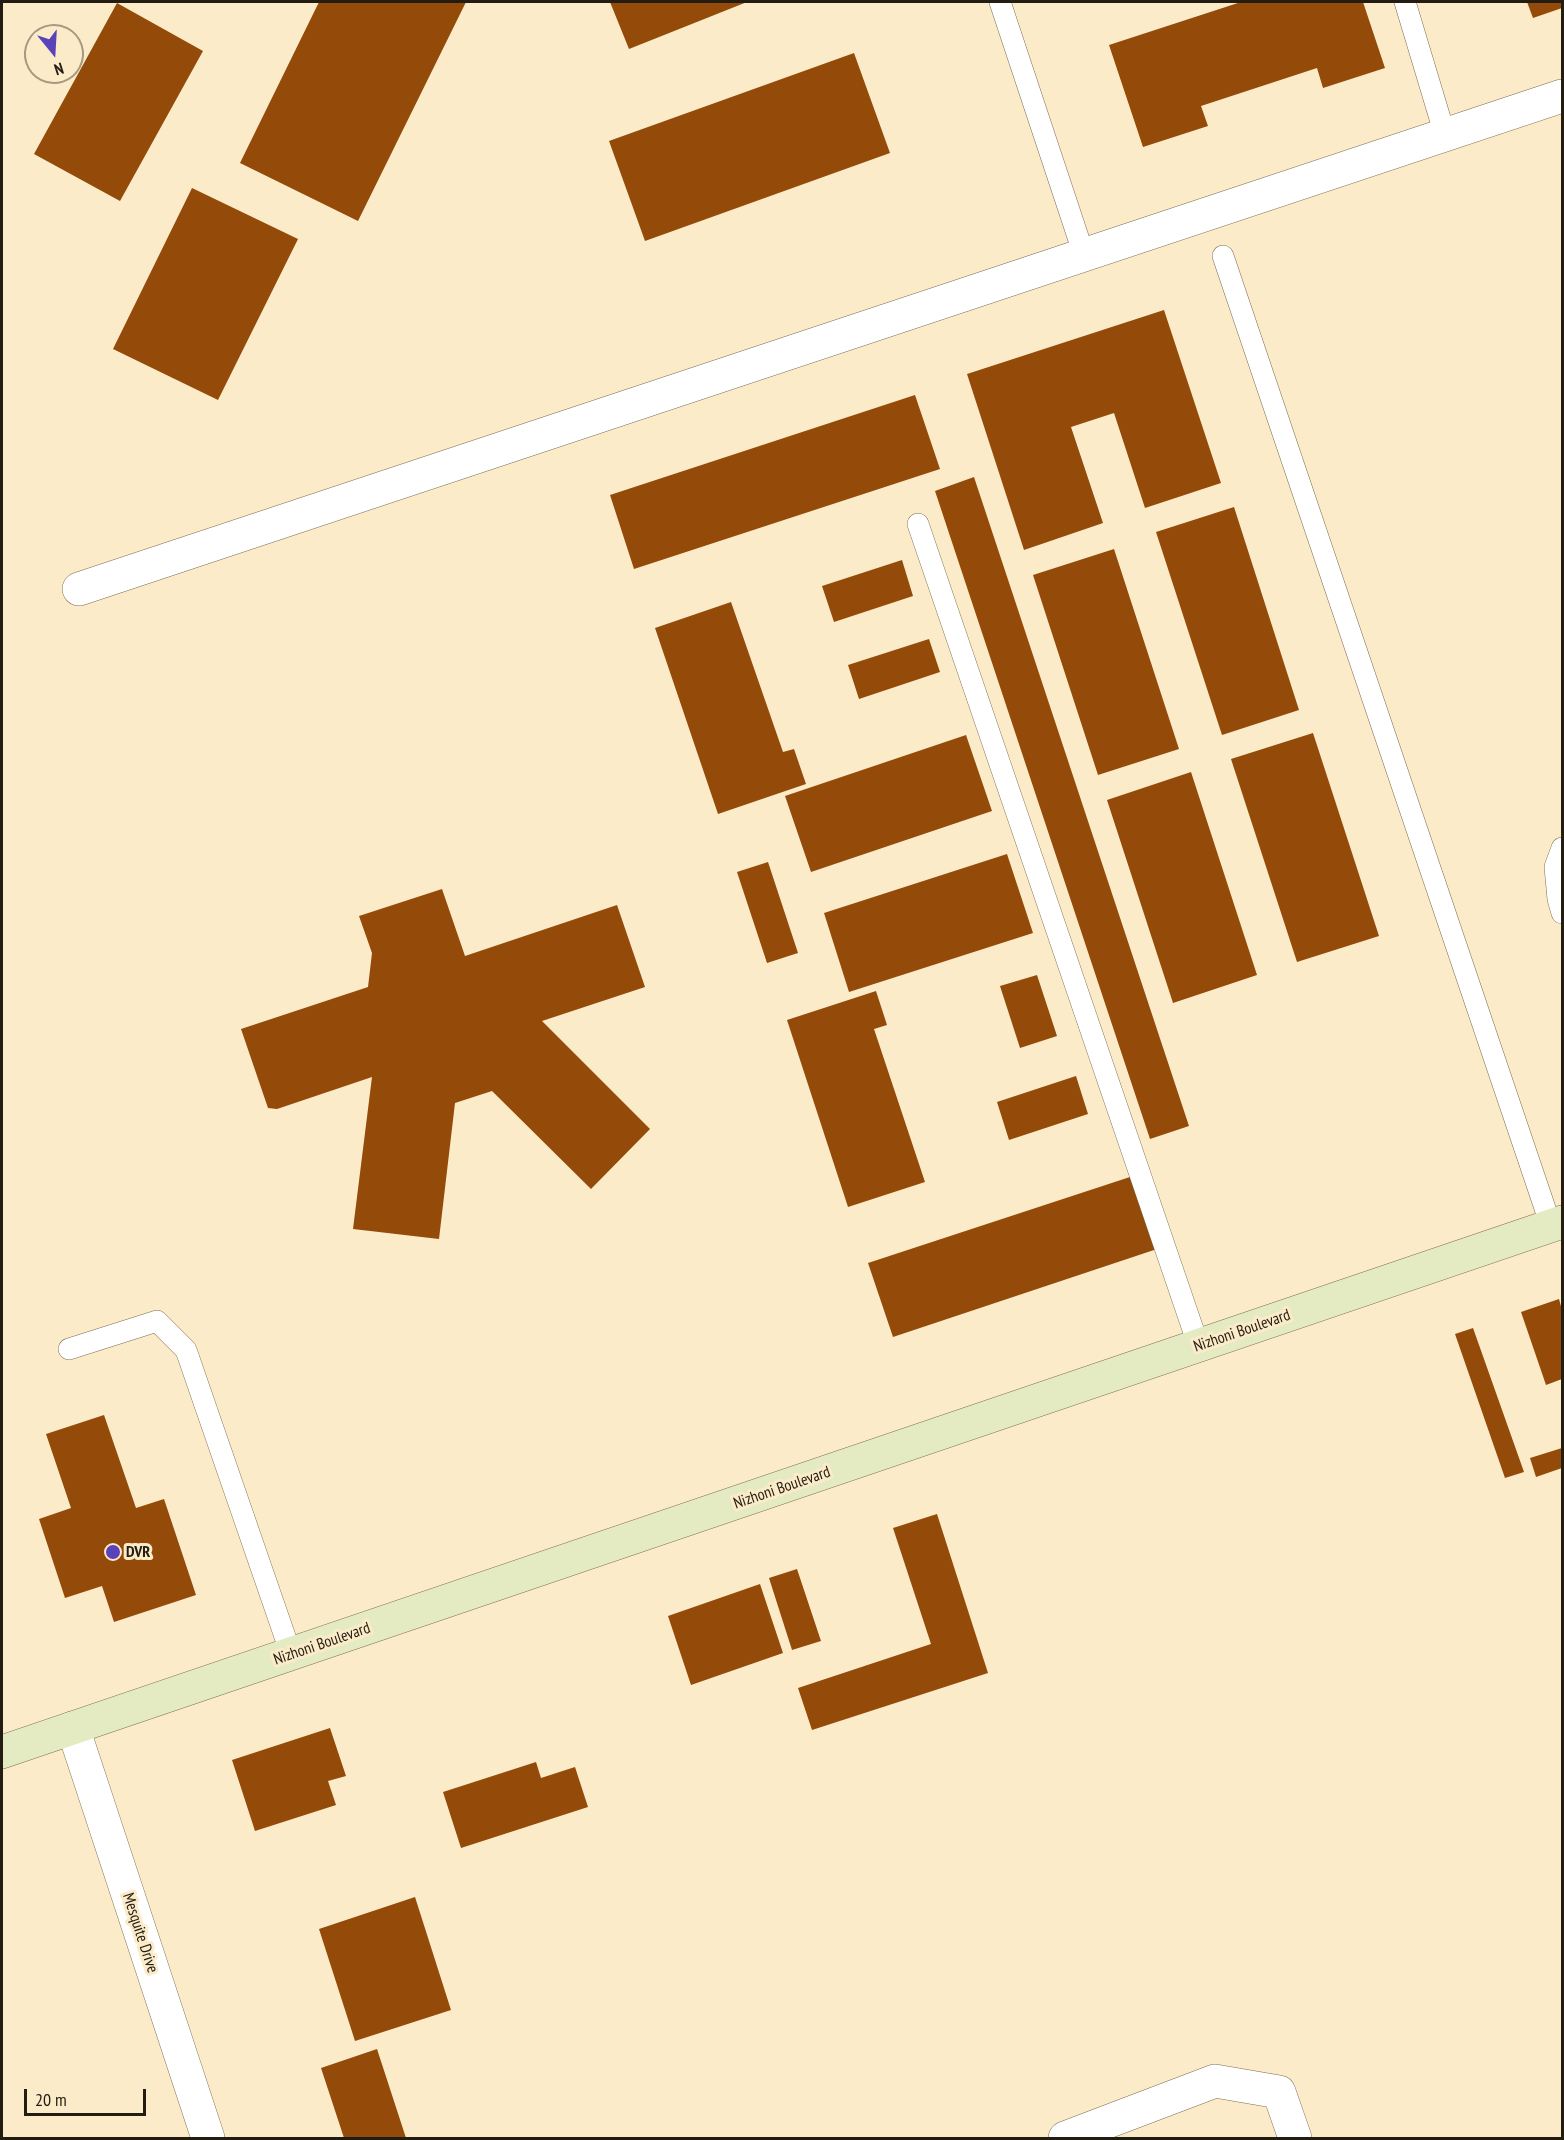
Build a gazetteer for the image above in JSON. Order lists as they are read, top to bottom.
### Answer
{
  "streets": {
    "main road": ["Nizhoni Boulevard"],
    "street": ["Mesquite Drive"]
  },
  "crossings": [
    ["Nizhoni Boulevard", "Mesquite Drive"]
  ],
  "places": ["DVR"],
  "scale_bar": "20 m",
  "north": "bottom"
}
